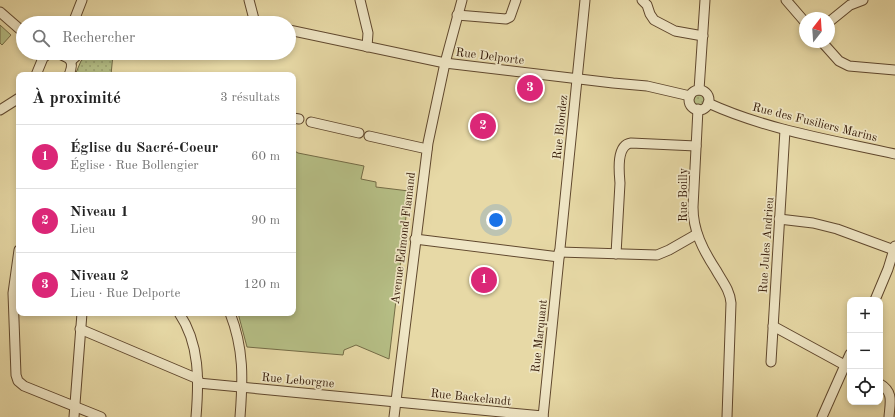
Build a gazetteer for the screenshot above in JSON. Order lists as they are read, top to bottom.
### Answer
{
  "streets": {
    "street": [
      "Rue Delporte",
      "Rue des Fusiliers Marins",
      "Rue Blondez",
      "Rue Boilly",
      "Avenue Edmond Flamand",
      "Rue Jules Andrieu",
      "Rue Marquant",
      "Rue Leborgne",
      "Rue Backelandt"
    ]
  },
  "crossings": [
    ["Rue Delporte", "Rue des Fusiliers Marins"],
    ["Rue Delporte", "Rue Blondez"],
    ["Rue Delporte", "Rue Boilly"],
    ["Rue Delporte", "Avenue Edmond Flamand"],
    ["Rue des Fusiliers Marins", "Rue Boilly"],
    ["Rue des Fusiliers Marins", "Rue Jules Andrieu"],
    ["Rue Blondez", "Rue Boilly"],
    ["Rue Blondez", "Rue Marquant"],
    ["Rue Boilly", "Avenue Edmond Flamand"],
    ["Rue Boilly", "Rue Marquant"],
    ["Avenue Edmond Flamand", "Rue Leborgne"],
    ["Avenue Edmond Flamand", "Rue Backelandt"],
    ["Rue Marquant", "Rue Backelandt"],
    ["Rue Leborgne", "Rue Backelandt"]
  ],
  "north": "top",
  "page": {
    "search": "Rechercher",
    "heading": ["À proximité", "3 résultats"],
    "pins": ["3", "2", "1"],
    "list": [
      {
        "mark": "1",
        "name": "Église du Sacré-Coeur",
        "note": "Église · Rue Bollengier",
        "value": "60 m"
      },
      {
        "mark": "2",
        "name": "Niveau 1",
        "note": "Lieu",
        "value": "90 m"
      },
      {
        "mark": "3",
        "name": "Niveau 2",
        "note": "Lieu · Rue Delporte",
        "value": "120 m"
      }
    ],
    "map_buttons": ["+", "−"]
  }
}
